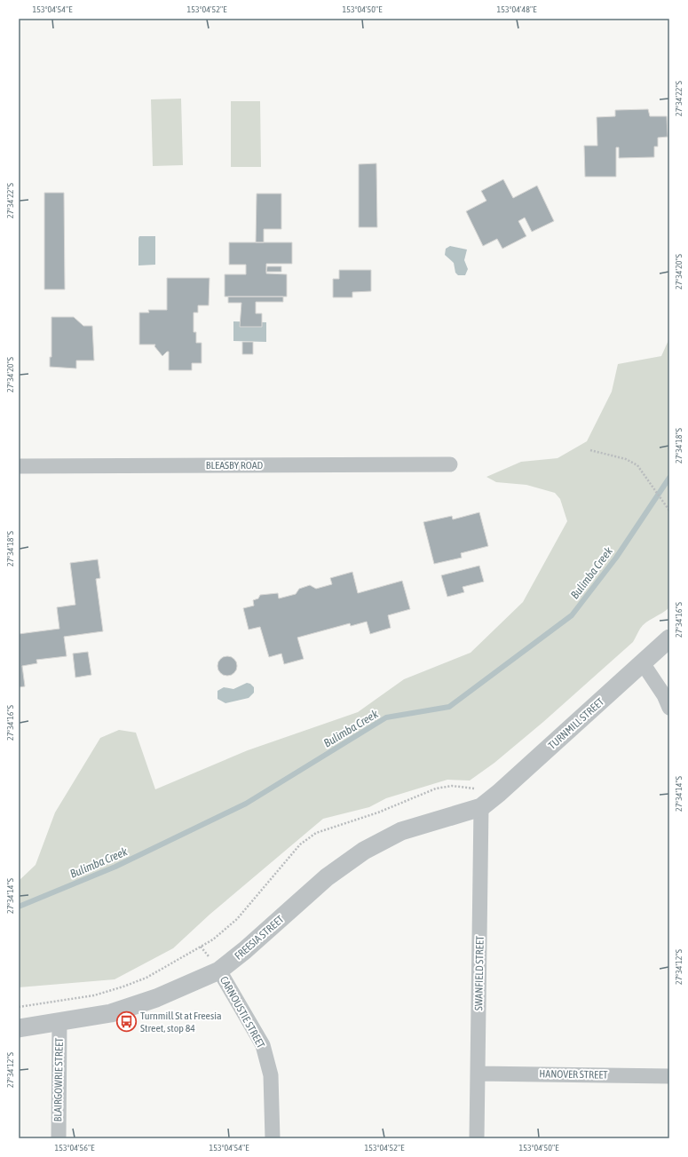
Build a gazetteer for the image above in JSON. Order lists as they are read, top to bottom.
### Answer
{
  "streets": {
    "street": [
      "BLEASBY ROAD",
      "TURNMILL STREET",
      "FREESIA STREET",
      "SWANFIELD STREET",
      "CARNOUSTIE STREET",
      "HANOVER STREET",
      "BLAIRGOWRIE STREET"
    ]
  },
  "crossings": [
    ["TURNMILL STREET", "FREESIA STREET"],
    ["TURNMILL STREET", "SWANFIELD STREET"],
    ["FREESIA STREET", "SWANFIELD STREET"],
    ["FREESIA STREET", "CARNOUSTIE STREET"],
    ["FREESIA STREET", "BLAIRGOWRIE STREET"],
    ["SWANFIELD STREET", "HANOVER STREET"]
  ],
  "water": ["Bulimba Creek"],
  "places": {
    "bus stop": ["Turnmill St at Freesia Street, stop 84"]
  },
  "coordinates": [
    "153°04'54\"E",
    "153°04'52\"E",
    "153°04'50\"E",
    "153°04'48\"E",
    "27°34'22\"S",
    "27°34'20\"S",
    "27°34'18\"S",
    "27°34'16\"S",
    "27°34'14\"S",
    "27°34'12\"S",
    "153°04'56\"E"
  ]
}
